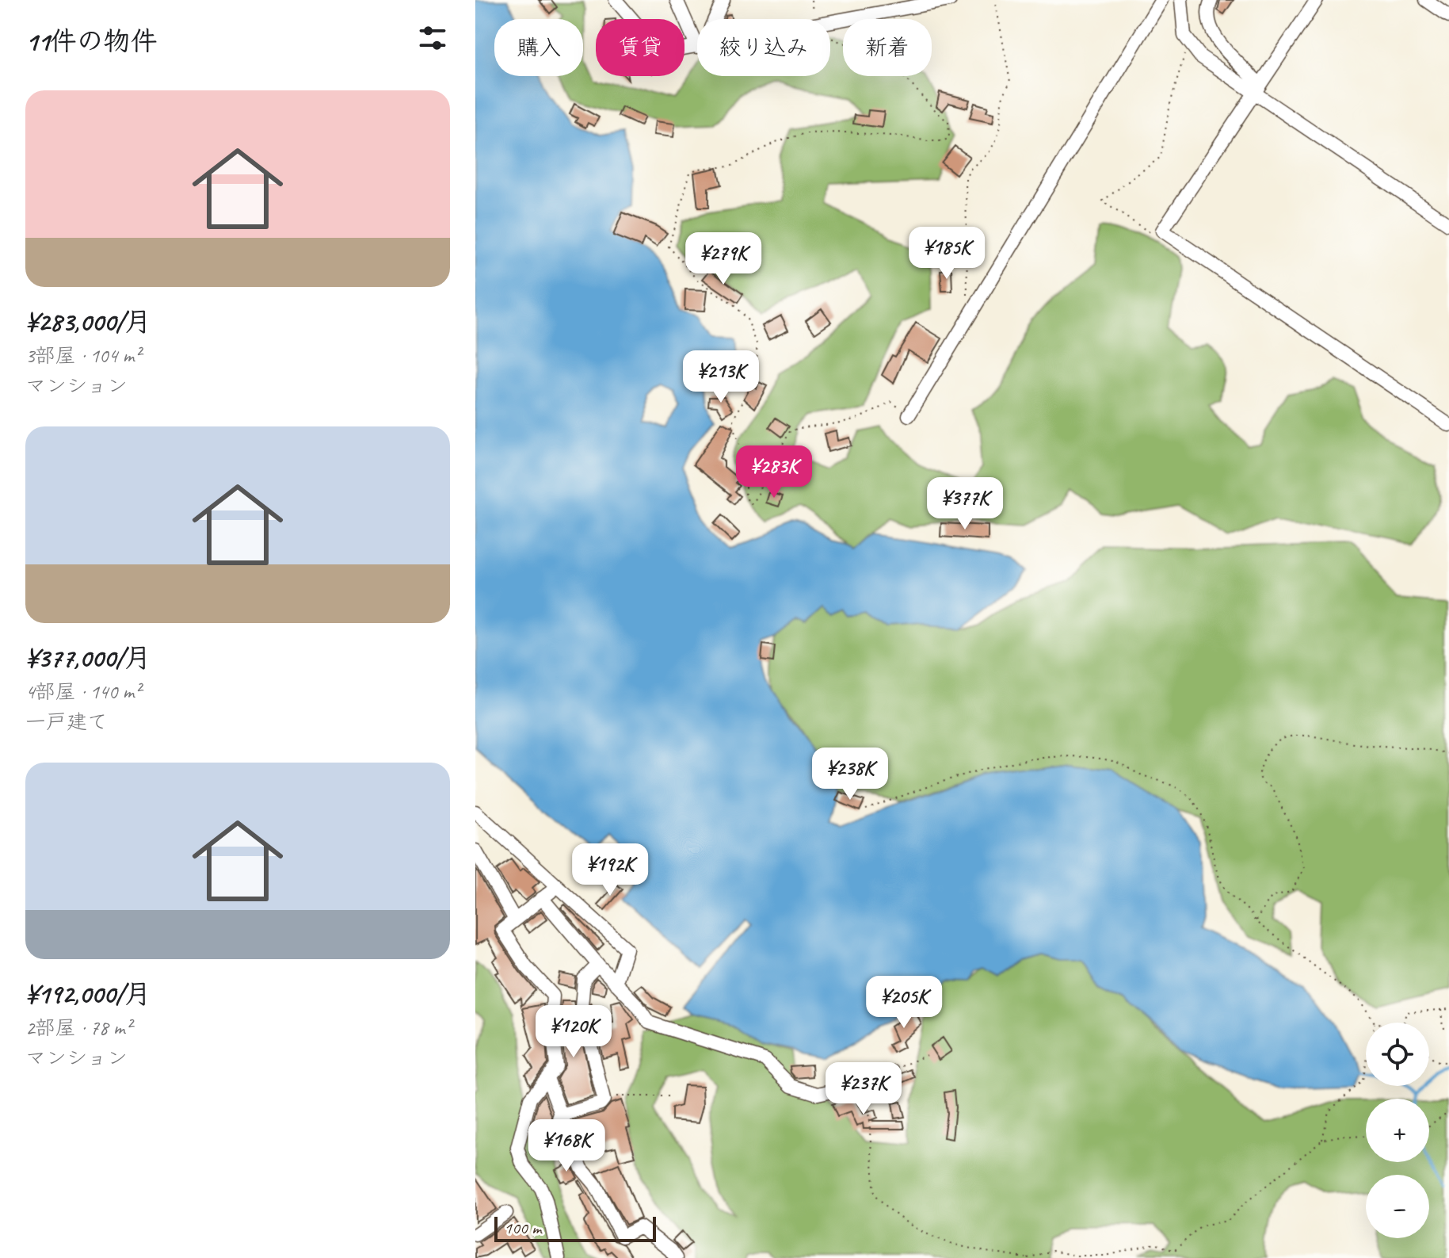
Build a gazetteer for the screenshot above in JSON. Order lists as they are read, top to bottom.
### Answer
{
  "scale_bar": "100 m",
  "page": {
    "heading": "11件の物件",
    "chip": [
      "購入",
      "賃貸",
      "絞り込み",
      "新着"
    ],
    "list": [
      {
        "name": "¥283,000/月",
        "note": "3部屋 · 104 m² · マンション"
      },
      {
        "name": "¥377,000/月",
        "note": "4部屋 · 140 m² · 一戸建て"
      },
      {
        "name": "¥192,000/月",
        "note": "2部屋 · 78 m² · マンション"
      }
    ],
    "price": [
      "¥185K",
      "¥279K",
      "¥213K",
      "¥283K",
      "¥377K",
      "¥238K",
      "¥192K",
      "¥205K",
      "¥120K",
      "¥237K",
      "¥168K"
    ],
    "map_buttons": ["+", "−"],
    "scale": "100 m"
  }
}
